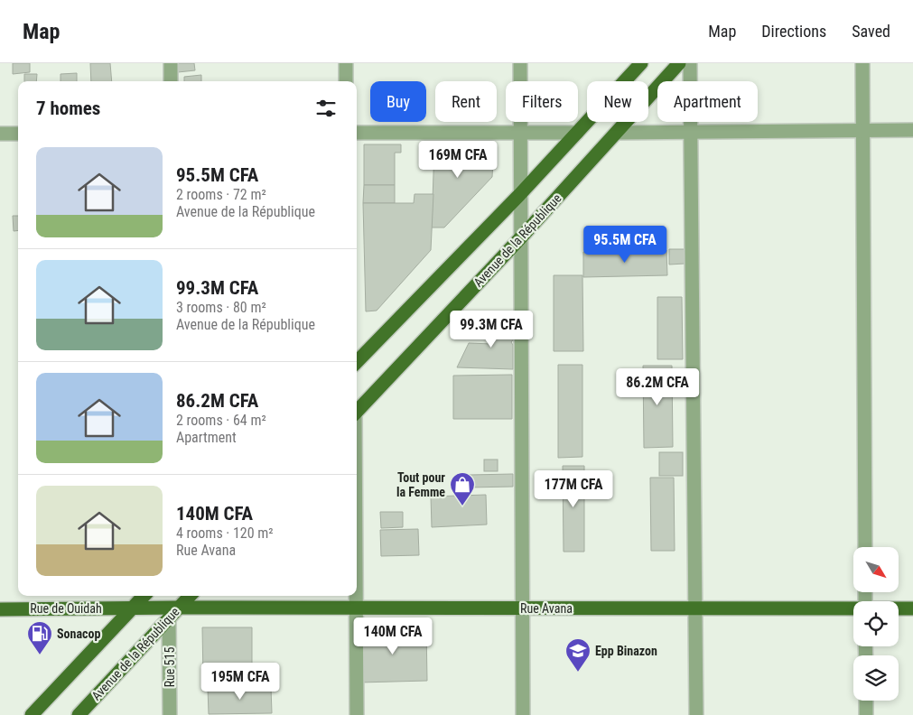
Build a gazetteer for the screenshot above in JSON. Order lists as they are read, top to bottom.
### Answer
{
  "streets": {
    "main road": ["Avenue de la République", "Rue de Ouidah", "Rue Avana"],
    "street": ["Rue 515"]
  },
  "crossings": [
    ["Avenue de la République", "Rue de Ouidah"],
    ["Avenue de la République", "Rue Avana"],
    ["Avenue de la République", "Rue 515"],
    ["Rue de Ouidah", "Rue Avana"]
  ],
  "places": {
    "shop": ["Tout pour la Femme"],
    "fuel station": ["Sonacop"],
    "school or university": ["Epp Binazon"]
  },
  "north": "bottom right",
  "page": {
    "header": "Map",
    "nav": ["Map", "Directions", "Saved"],
    "chip": [
      "Buy",
      "Rent",
      "Filters",
      "New",
      "Apartment"
    ],
    "heading": "7 homes",
    "list": [
      {
        "name": "95.5M CFA",
        "note": "2 rooms · 72 m² · Avenue de la République"
      },
      {
        "name": "99.3M CFA",
        "note": "3 rooms · 80 m² · Avenue de la République"
      },
      {
        "name": "86.2M CFA",
        "note": "2 rooms · 64 m² · Apartment"
      },
      {
        "name": "140M CFA",
        "note": "4 rooms · 120 m² · Rue Avana"
      }
    ],
    "price": [
      "169M CFA",
      "95.5M CFA",
      "99.3M CFA",
      "86.2M CFA",
      "177M CFA",
      "140M CFA",
      "195M CFA"
    ]
  }
}
